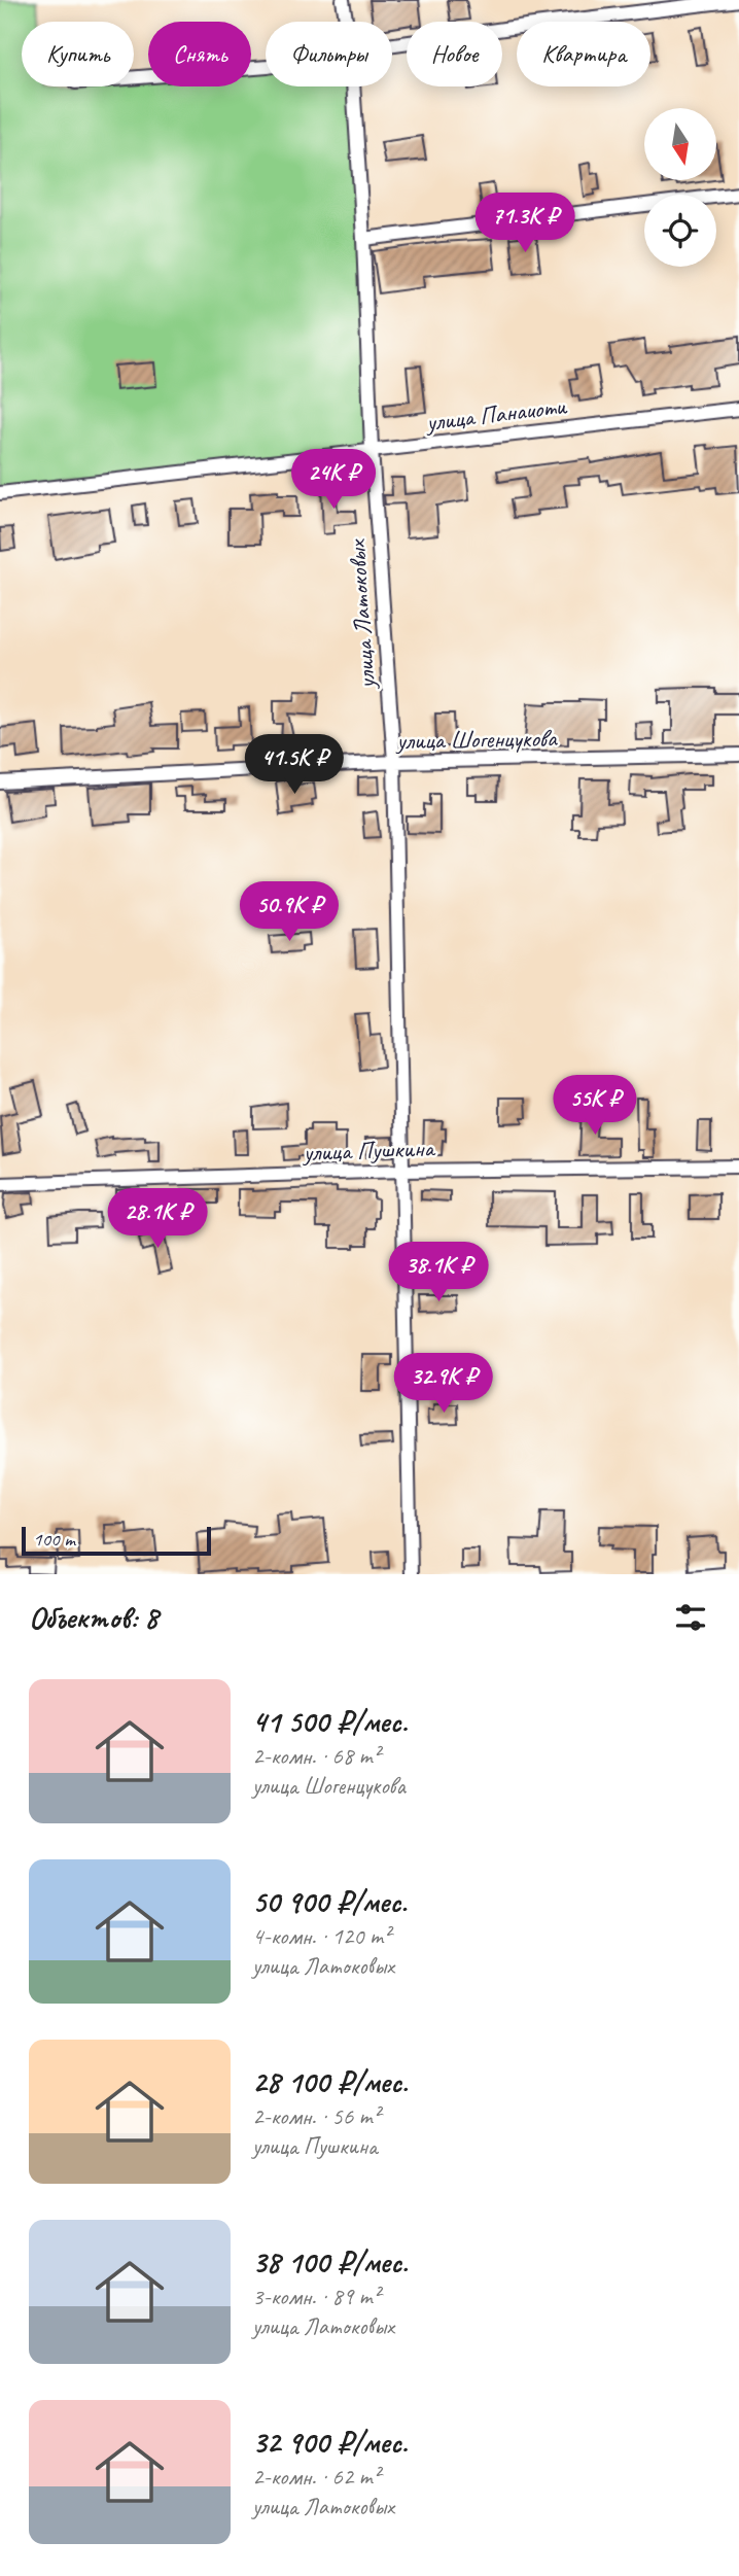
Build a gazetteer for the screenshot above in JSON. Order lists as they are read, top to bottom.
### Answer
{
  "streets": {
    "street": [
      "улица Панаиоти",
      "улица Латоковых",
      "улица Шогенцукова",
      "улица Пушкина"
    ]
  },
  "crossings": [
    ["улица Панаиоти", "улица Латоковых"],
    ["улица Латоковых", "улица Шогенцукова"],
    ["улица Латоковых", "улица Пушкина"]
  ],
  "scale_bar": "100 m",
  "north": "bottom",
  "page": {
    "chip": [
      "Купить",
      "Снять",
      "Фильтры",
      "Новое",
      "Квартира"
    ],
    "price": [
      "71.3K ₽",
      "24K ₽",
      "41.5K ₽",
      "50.9K ₽",
      "55K ₽",
      "28.1K ₽",
      "38.1K ₽",
      "32.9K ₽"
    ],
    "scale": "100 m",
    "heading": "Объектов: 8",
    "list": [
      {
        "name": "41 500 ₽/мес.",
        "note": "2-комн. · 68 m² · улица Шогенцукова"
      },
      {
        "name": "50 900 ₽/мес.",
        "note": "4-комн. · 120 m² · улица Латоковых"
      },
      {
        "name": "28 100 ₽/мес.",
        "note": "2-комн. · 56 m² · улица Пушкина"
      },
      {
        "name": "38 100 ₽/мес.",
        "note": "3-комн. · 89 m² · улица Латоковых"
      },
      {
        "name": "32 900 ₽/мес.",
        "note": "2-комн. · 62 m² · улица Латоковых"
      }
    ]
  }
}
